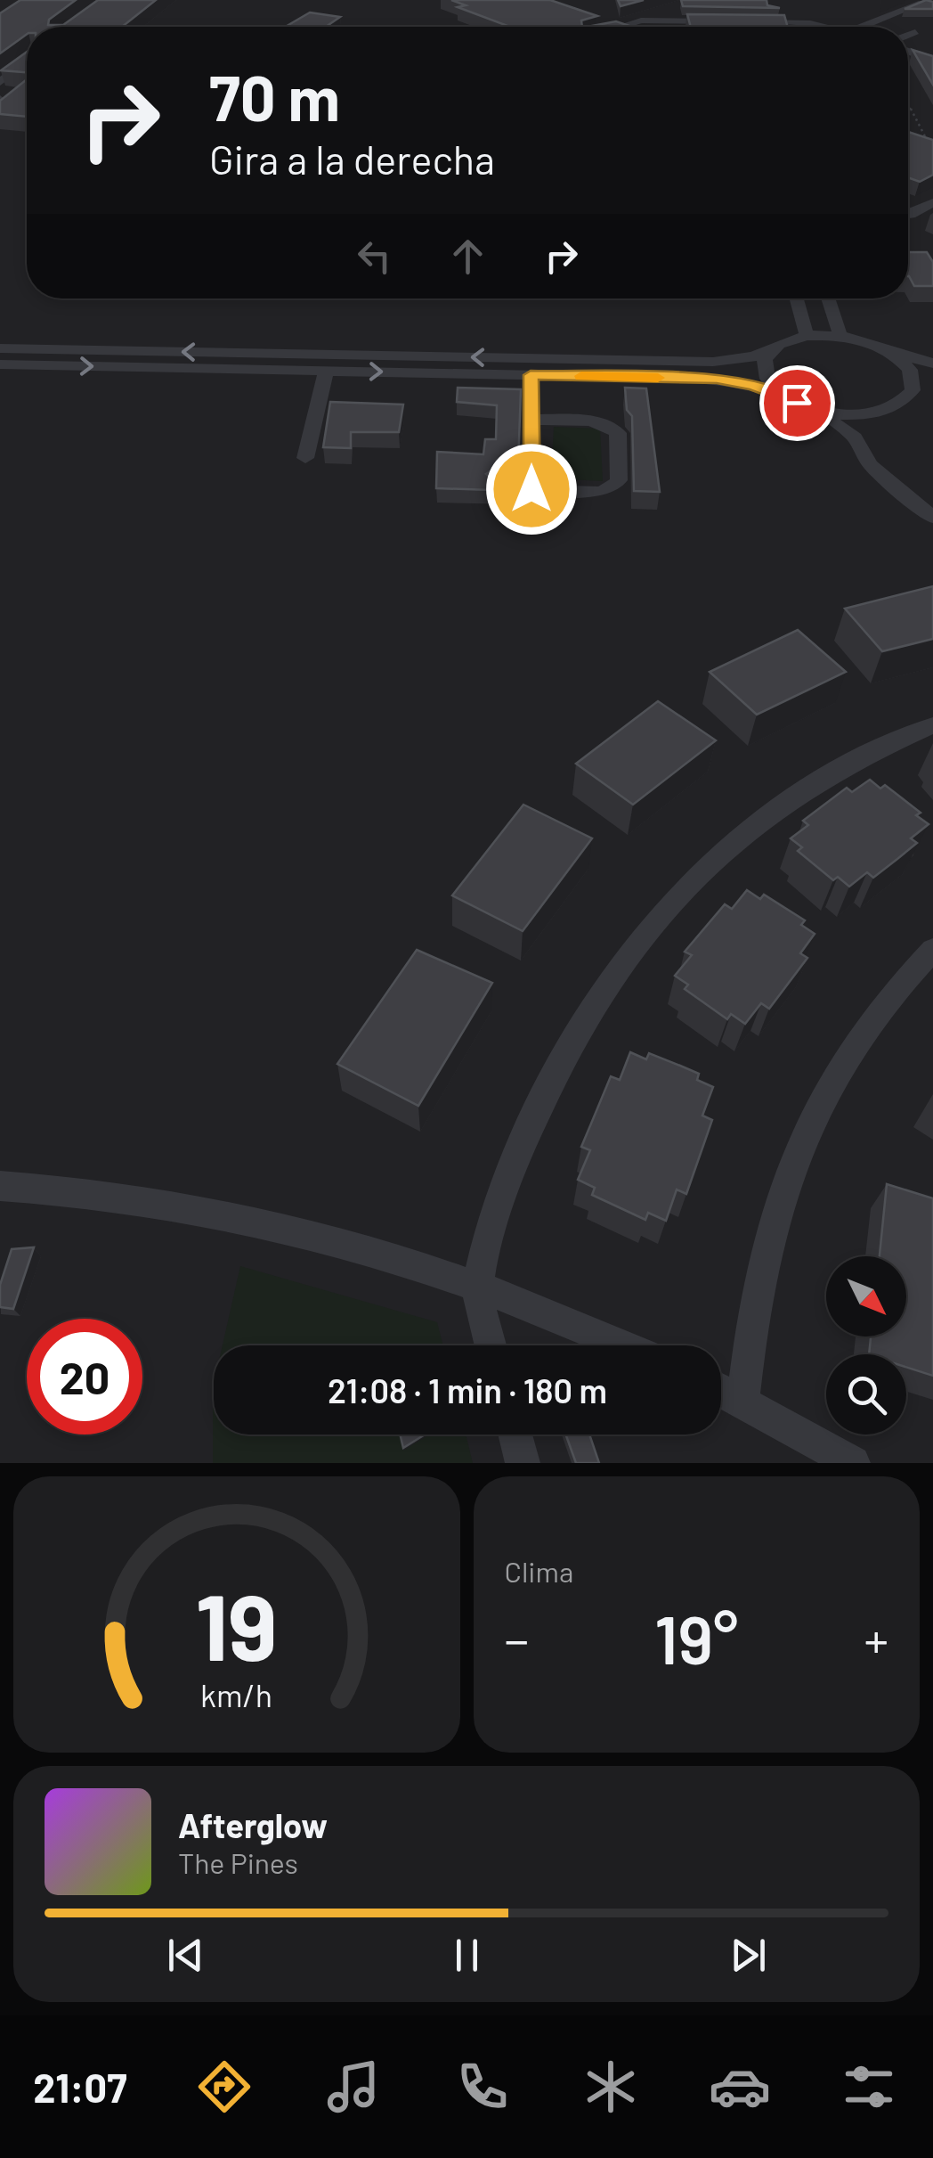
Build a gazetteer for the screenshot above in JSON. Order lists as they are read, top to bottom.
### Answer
{
  "north": "bottom right",
  "page": {
    "turn": ["70 m", "Gira a la derecha"],
    "limit": "20",
    "trip": "21:08 · 1 min · 180 m",
    "tile": "Clima",
    "heat": ["−", "19°", "+"],
    "song": ["Afterglow", "The Pines"],
    "tabs": "21:07",
    "gauge": ["19", "km/h"]
  }
}
